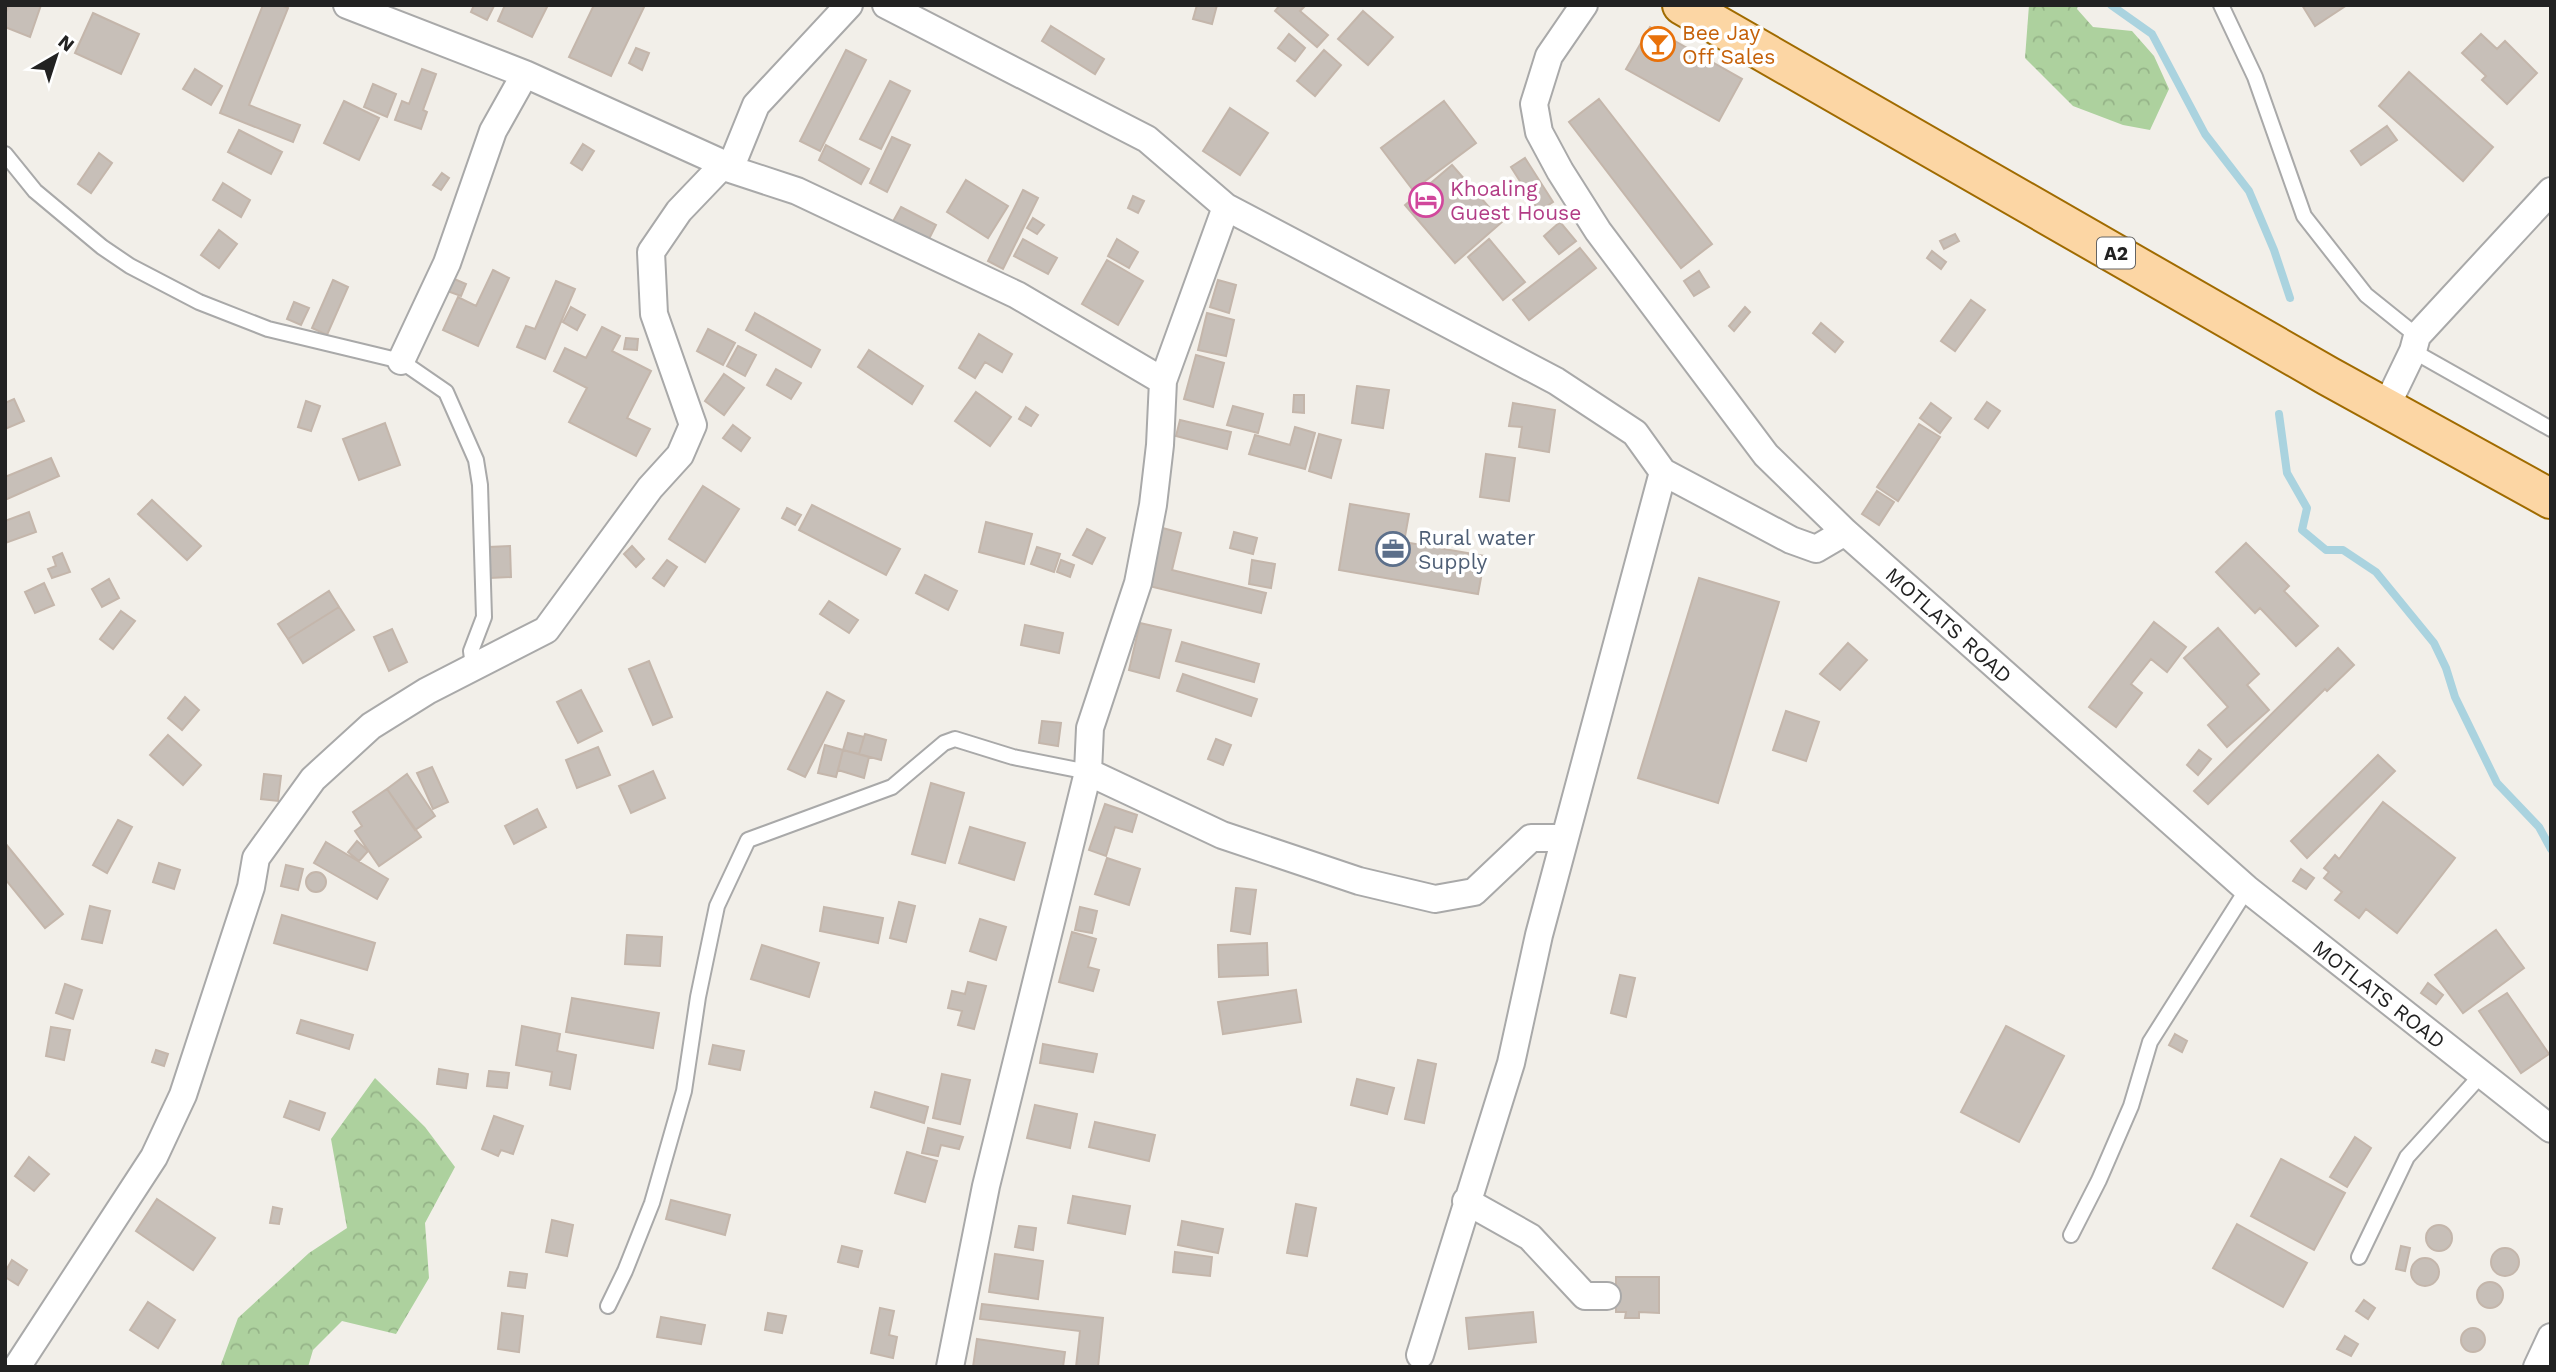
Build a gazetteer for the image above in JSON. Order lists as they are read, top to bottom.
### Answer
{
  "streets": {
    "main road": ["A2"],
    "street": ["MOTLATS ROAD"]
  },
  "places": {
    "bar": ["Bee Jay Off Sales"],
    "hotel": ["Khoaling Guest House"],
    "office": ["Rural water Supply"]
  },
  "north": "top right"
}
